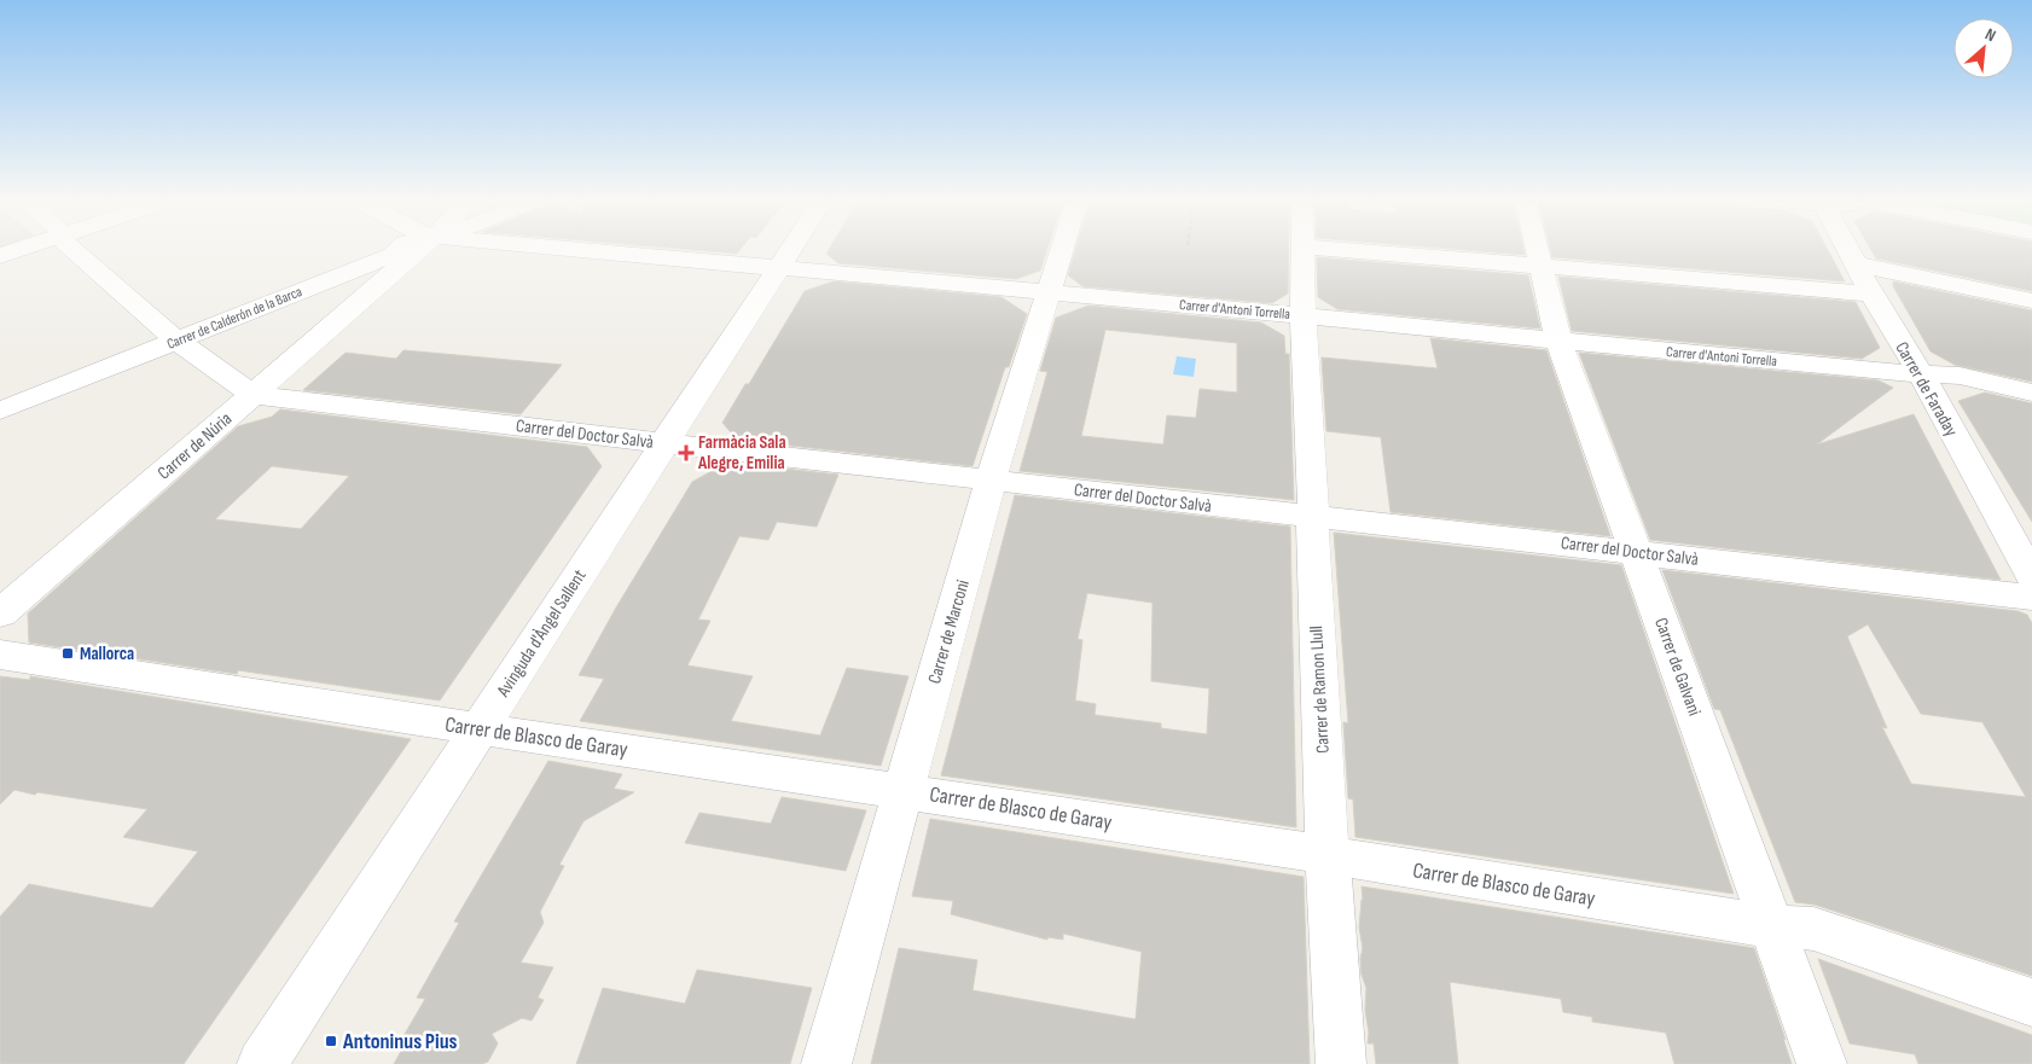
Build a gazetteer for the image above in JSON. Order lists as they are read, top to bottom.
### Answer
{
  "streets": {
    "street": [
      "Carrer d'Antoni Torrella",
      "Carrer de Calderón de la Barca",
      "Carrer de Faraday",
      "Carrer del Doctor Salvà",
      "Carrer de Núria",
      "Carrer de Marconi",
      "Avinguda d'Àngel Sallent",
      "Carrer de Galvani",
      "Carrer de Ramon Llull",
      "Carrer de Blasco de Garay"
    ]
  },
  "crossings": [
    ["Carrer d'Antoni Torrella", "Carrer de Faraday"],
    ["Carrer d'Antoni Torrella", "Carrer de Marconi"],
    ["Carrer d'Antoni Torrella", "Avinguda d'Àngel Sallent"],
    ["Carrer d'Antoni Torrella", "Carrer de Galvani"],
    ["Carrer d'Antoni Torrella", "Carrer de Ramon Llull"],
    ["Carrer de Calderón de la Barca", "Carrer de Núria"],
    ["Carrer del Doctor Salvà", "Carrer de Núria"],
    ["Carrer del Doctor Salvà", "Carrer de Marconi"],
    ["Carrer del Doctor Salvà", "Avinguda d'Àngel Sallent"],
    ["Carrer del Doctor Salvà", "Carrer de Galvani"],
    ["Carrer del Doctor Salvà", "Carrer de Ramon Llull"],
    ["Carrer de Marconi", "Carrer de Blasco de Garay"],
    ["Avinguda d'Àngel Sallent", "Carrer de Blasco de Garay"],
    ["Carrer de Galvani", "Carrer de Blasco de Garay"],
    ["Carrer de Ramon Llull", "Carrer de Blasco de Garay"]
  ],
  "places": {
    "health": ["Farmàcia Sala Alegre, Emilia"],
    "transit": ["Mallorca", "Antoninus Pius"]
  },
  "north": "top right"
}
